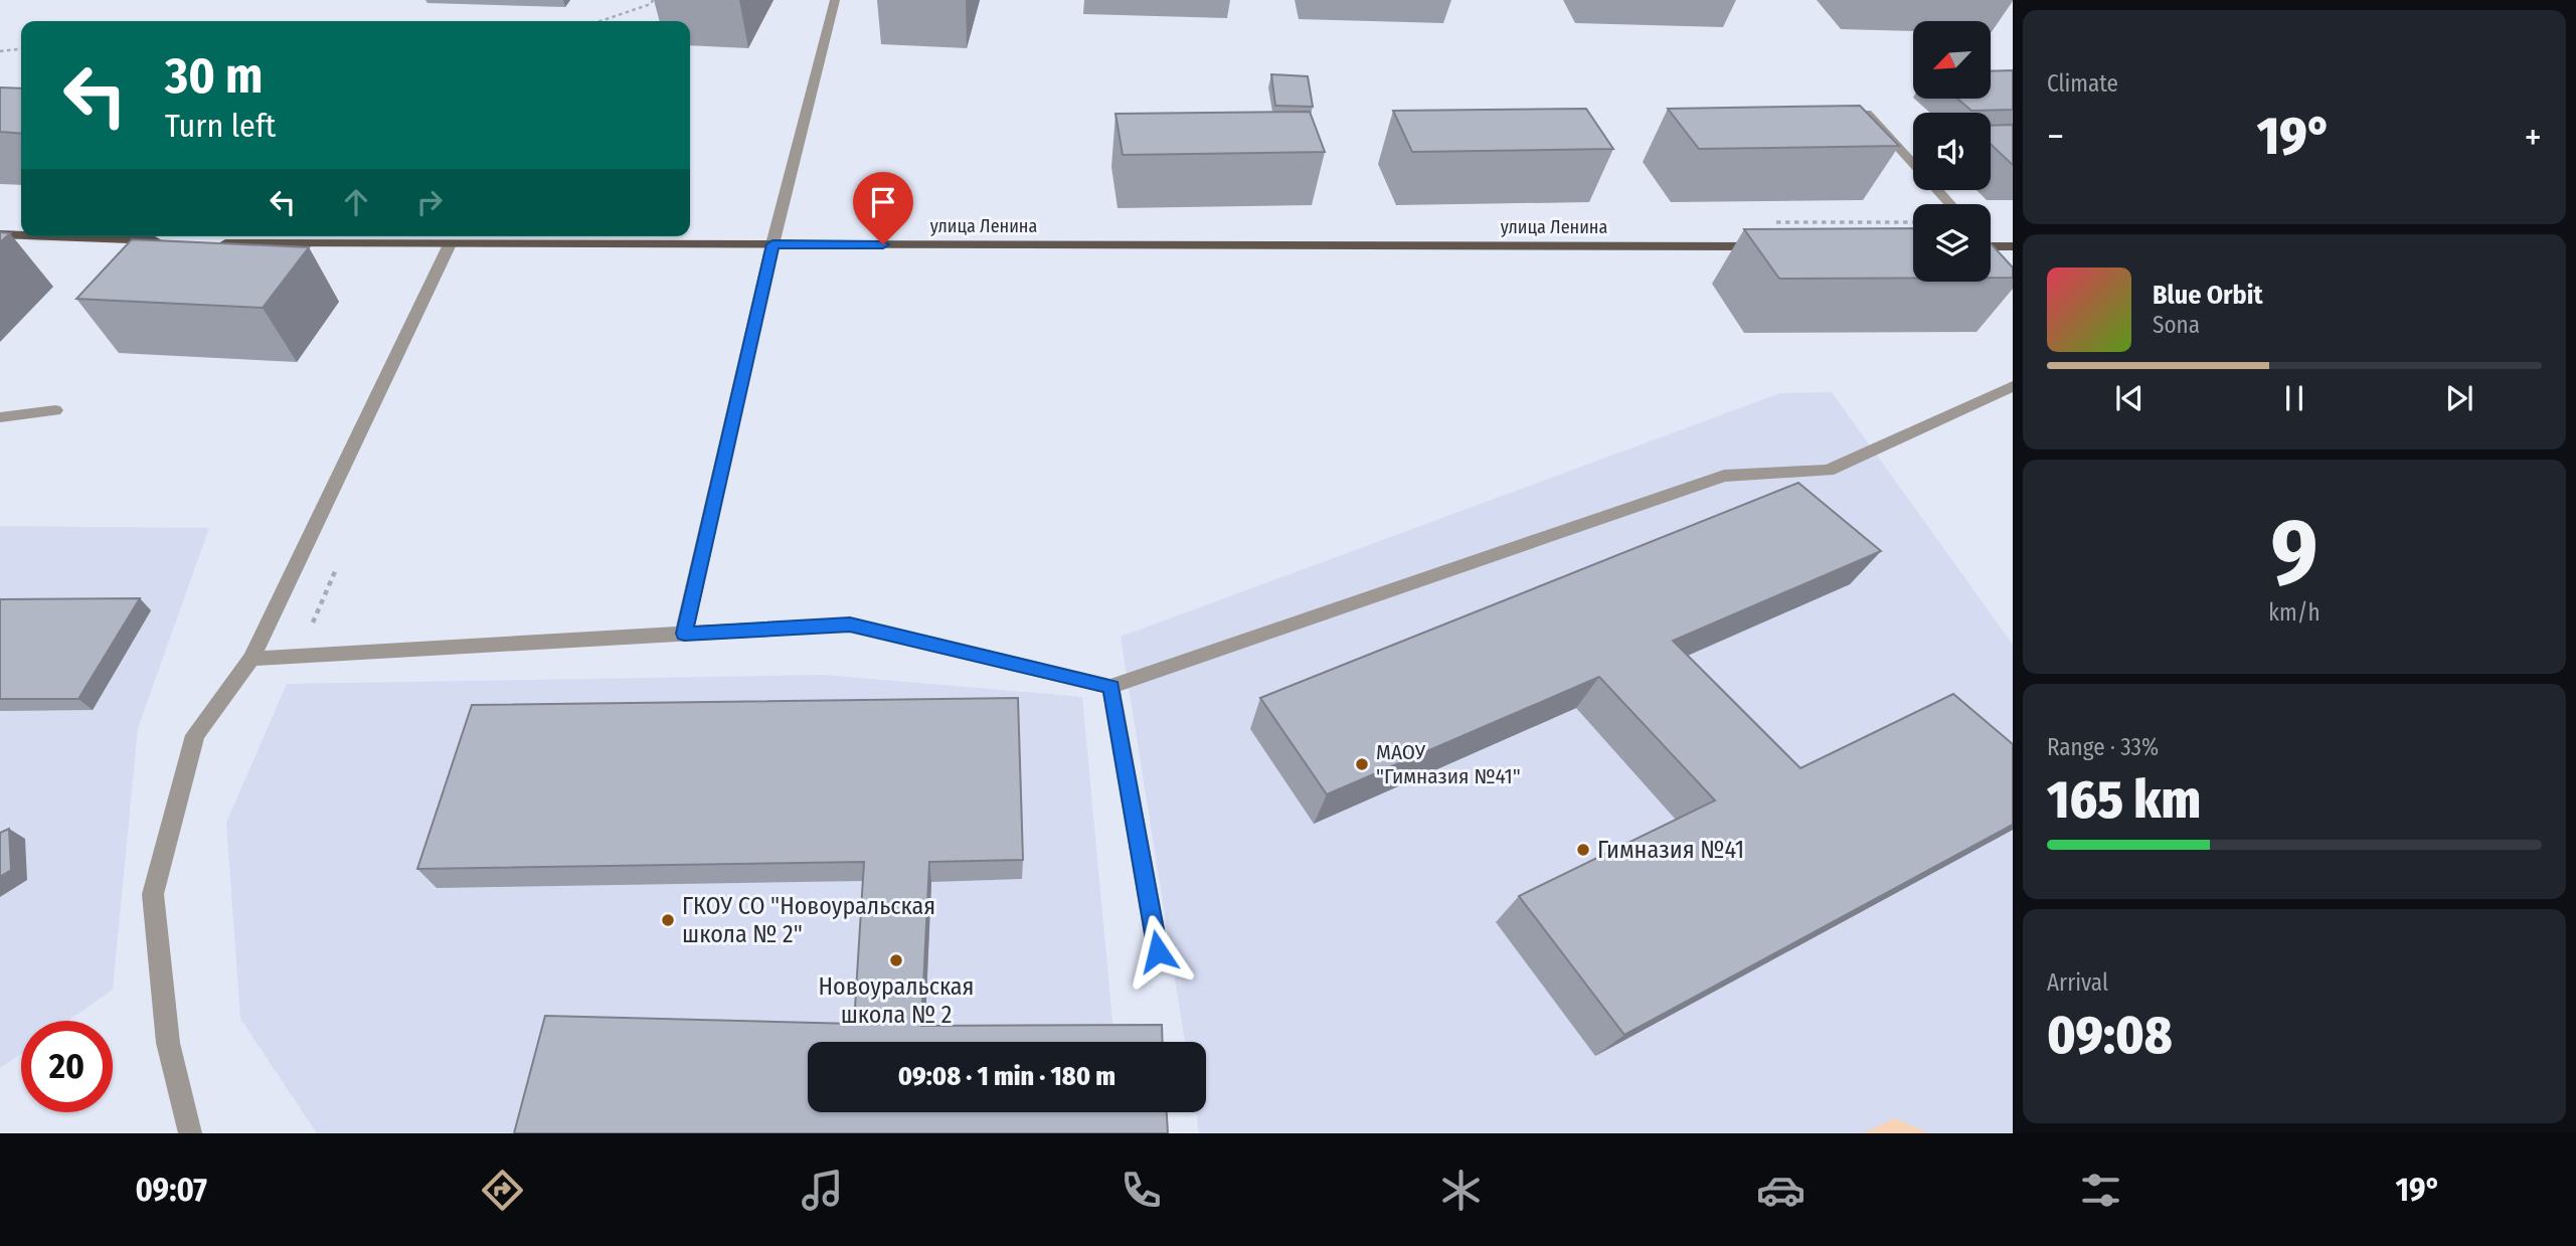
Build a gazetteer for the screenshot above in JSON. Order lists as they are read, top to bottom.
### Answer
{
  "streets": {
    "main road": ["улица Ленина"]
  },
  "places": [
    "МАОУ \"Гимназия №41\"",
    "Гимназия №41",
    "ГКОУ СО \"Новоуральская школа № 2\"",
    "Новоуральская школа № 2"
  ],
  "north": "bottom left",
  "page": {
    "tile": [
      "Climate",
      ["9", "km/h"],
      ["Range · 33%", "165 km"],
      ["Arrival", "09:08"]
    ],
    "turn": ["30 m", "Turn left"],
    "heat": ["−", "19°", "+"],
    "song": ["Blue Orbit", "Sona"],
    "limit": "20",
    "trip": "09:08 · 1 min · 180 m",
    "tabs": ["09:07", "19°"]
  }
}
